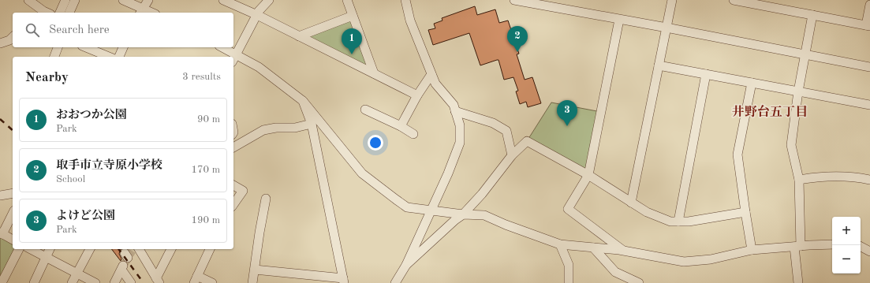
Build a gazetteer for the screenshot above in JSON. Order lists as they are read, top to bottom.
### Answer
{
  "districts": ["井野台五丁目"],
  "page": {
    "search": "Search here",
    "pins": ["2", "1", "3"],
    "heading": ["Nearby", "3 results"],
    "list": [
      {
        "mark": "1",
        "name": "おおつか公園",
        "note": "Park",
        "value": "90 m"
      },
      {
        "mark": "2",
        "name": "取手市立寺原小学校",
        "note": "School",
        "value": "170 m"
      },
      {
        "mark": "3",
        "name": "よけど公園",
        "note": "Park",
        "value": "190 m"
      }
    ],
    "map_buttons": ["+", "−"]
  }
}
